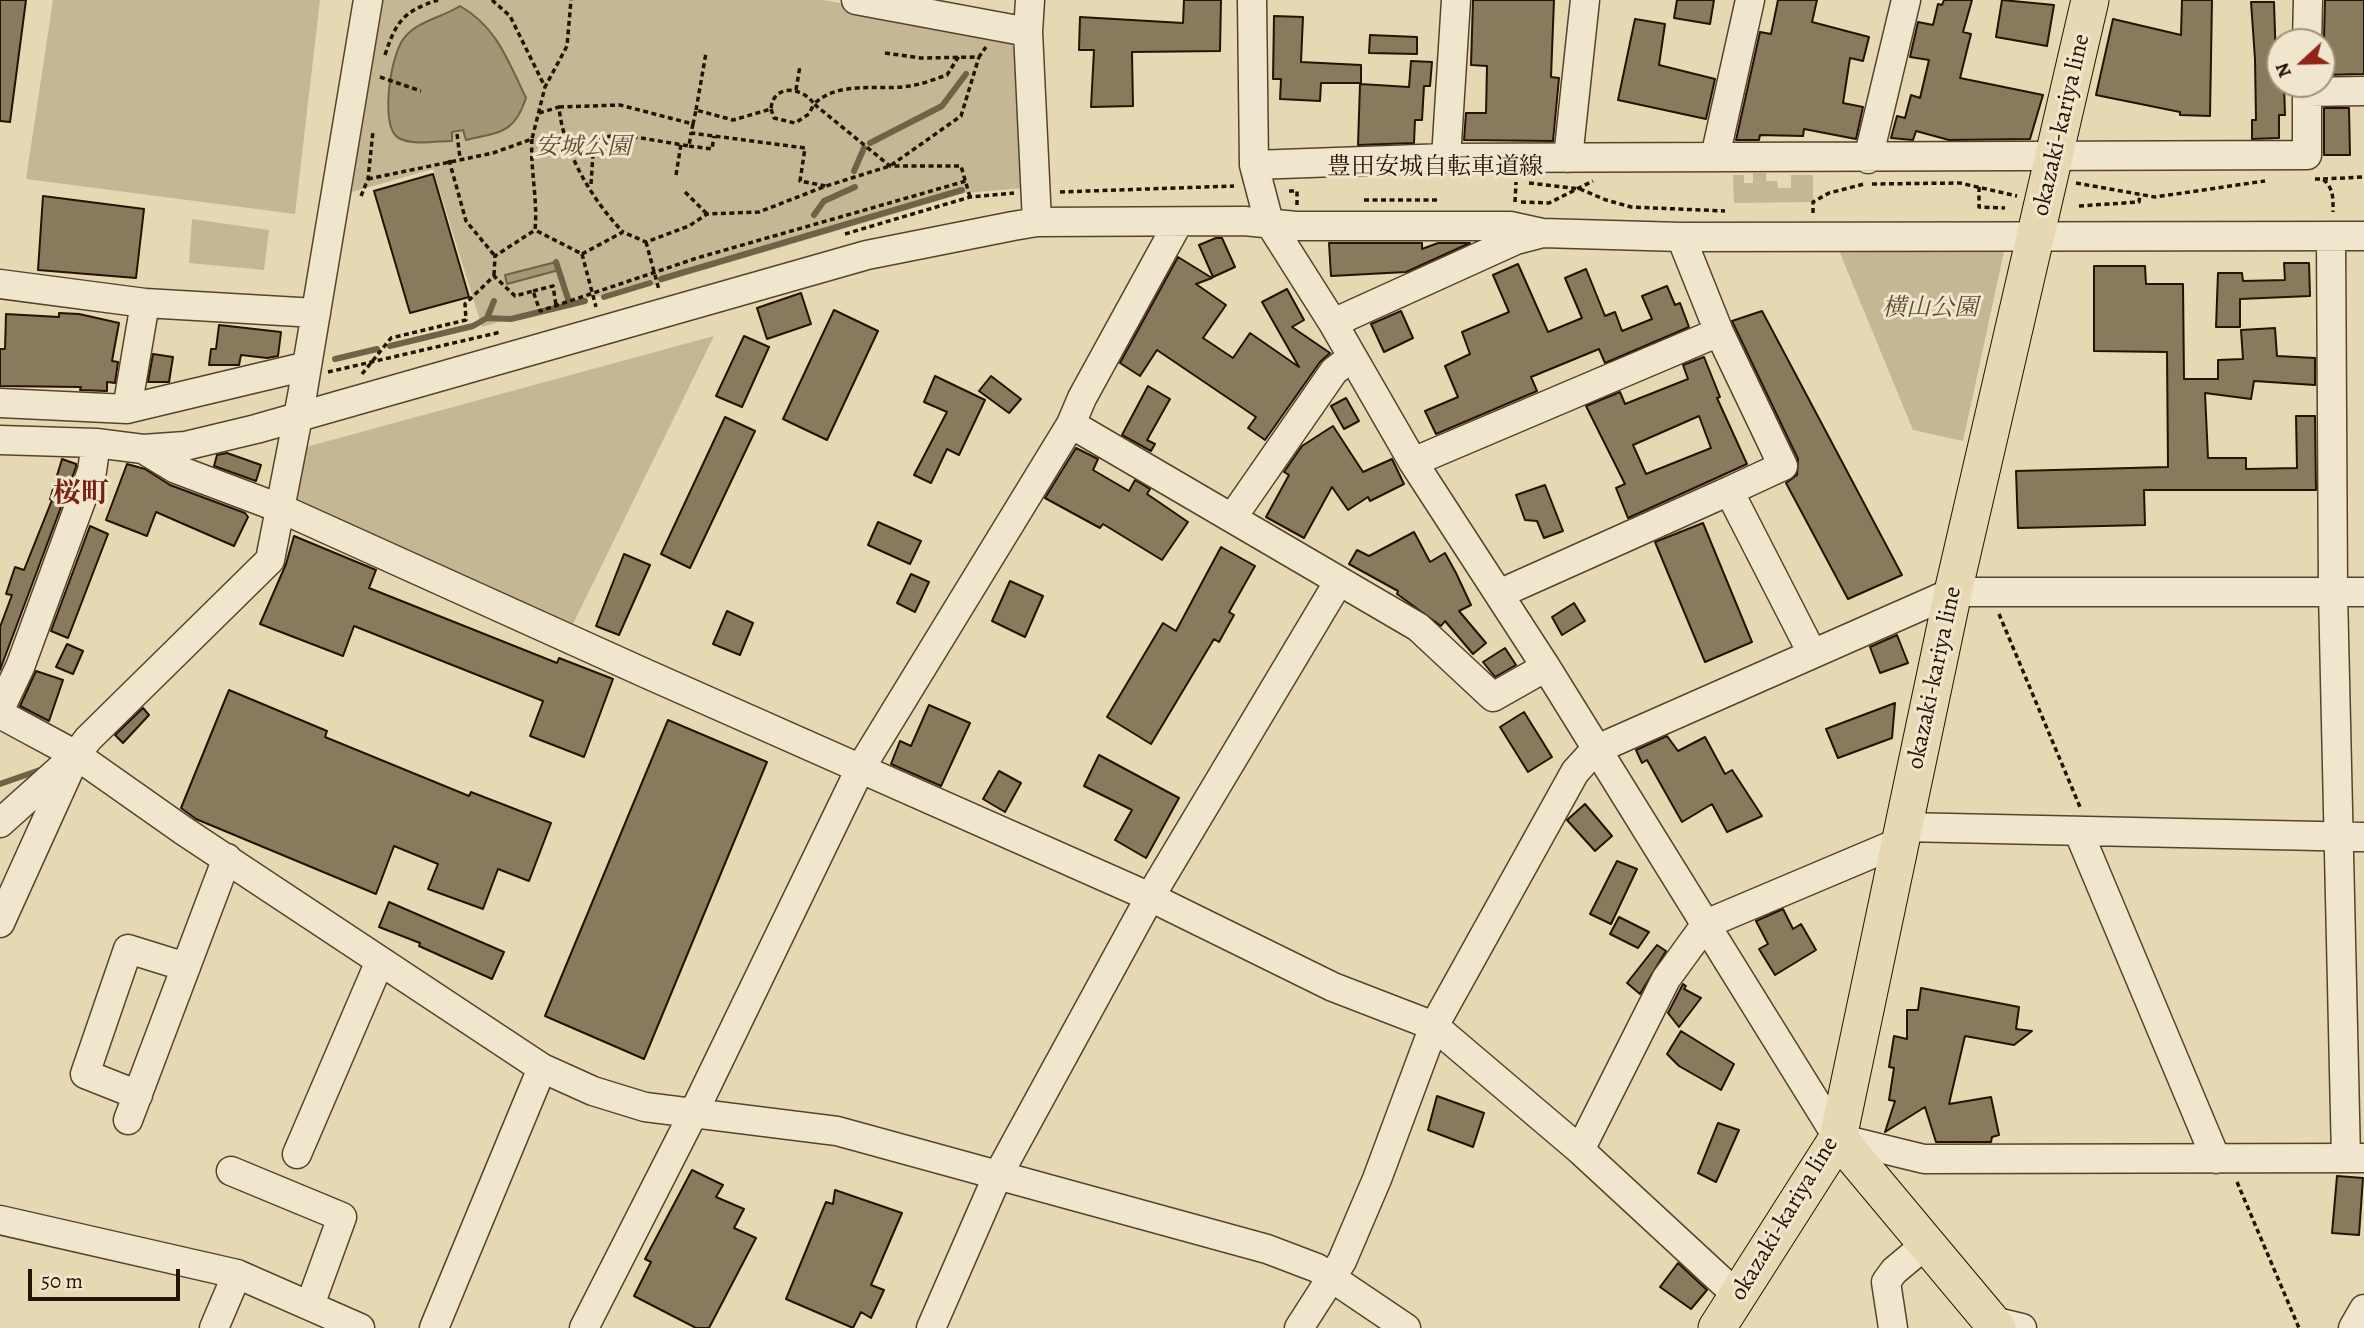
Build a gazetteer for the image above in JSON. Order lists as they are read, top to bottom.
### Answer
{
  "streets": {
    "main road": ["okazaki-kariya line"],
    "path": ["豊田安城自転車道線"]
  },
  "districts": ["桜町"],
  "parks": ["安城公園", "横山公園"],
  "scale_bar": "50 m",
  "north": "left"
}
